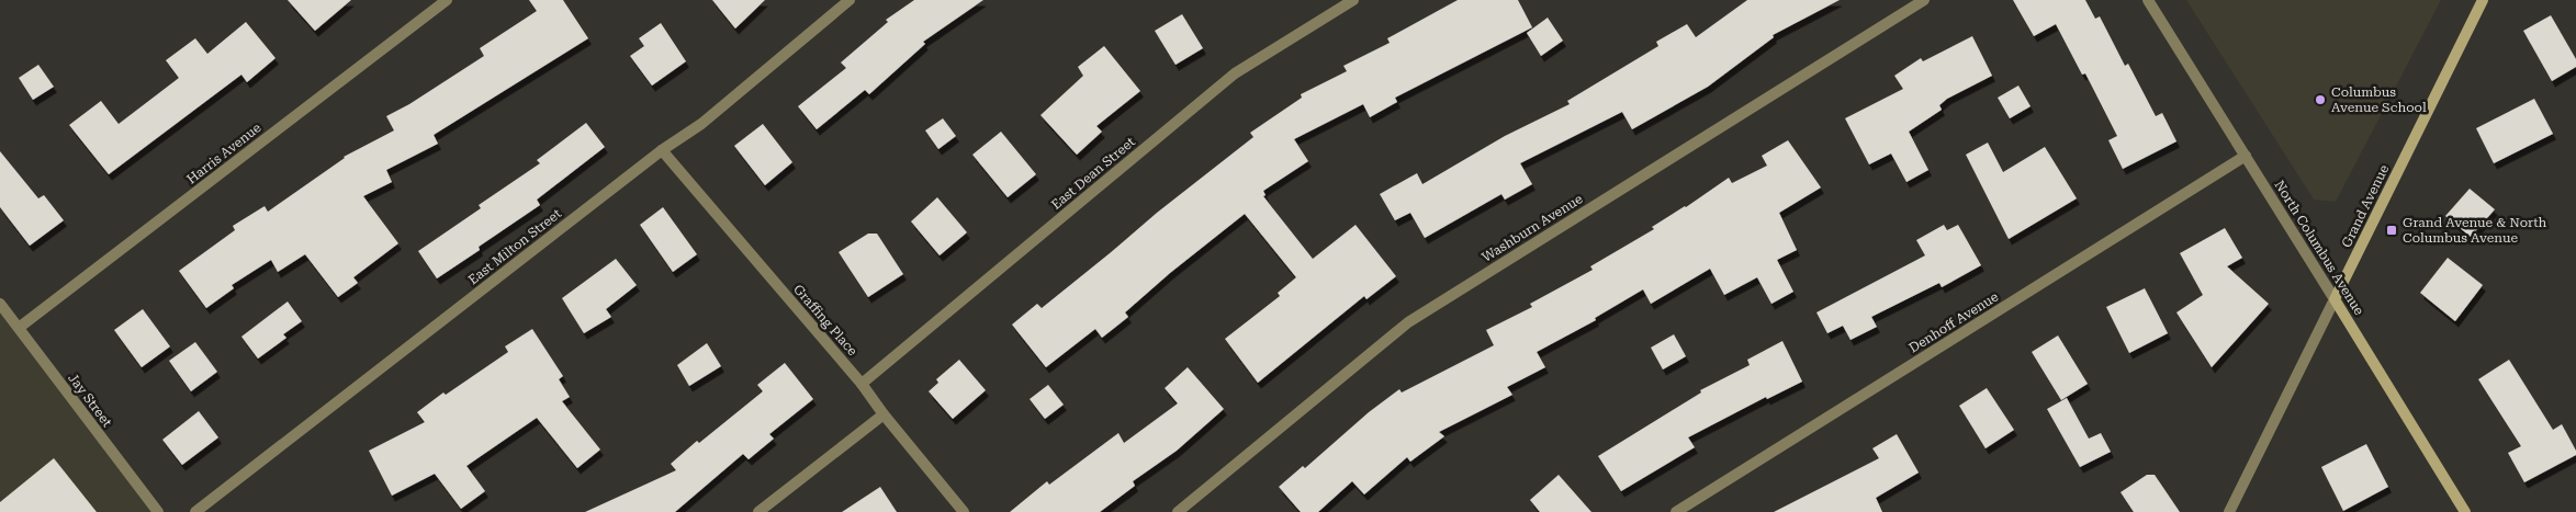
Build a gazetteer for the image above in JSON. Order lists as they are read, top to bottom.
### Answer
{
  "streets": {
    "street": [
      "Harris Avenue",
      "East Dean Street",
      "Grand Avenue",
      "Washburn Avenue",
      "East Milton Street",
      "North Columbus Avenue",
      "Graffing Place",
      "Denhoff Avenue",
      "Jay Street"
    ]
  },
  "crossings": [
    ["Harris Avenue", "Jay Street"],
    ["East Dean Street", "Graffing Place"],
    ["Grand Avenue", "North Columbus Avenue"],
    ["East Milton Street", "Graffing Place"],
    ["North Columbus Avenue", "Denhoff Avenue"]
  ],
  "places": {
    "other": ["Columbus Avenue School"],
    "transit": ["Grand Avenue & North Columbus Avenue"]
  }
}
